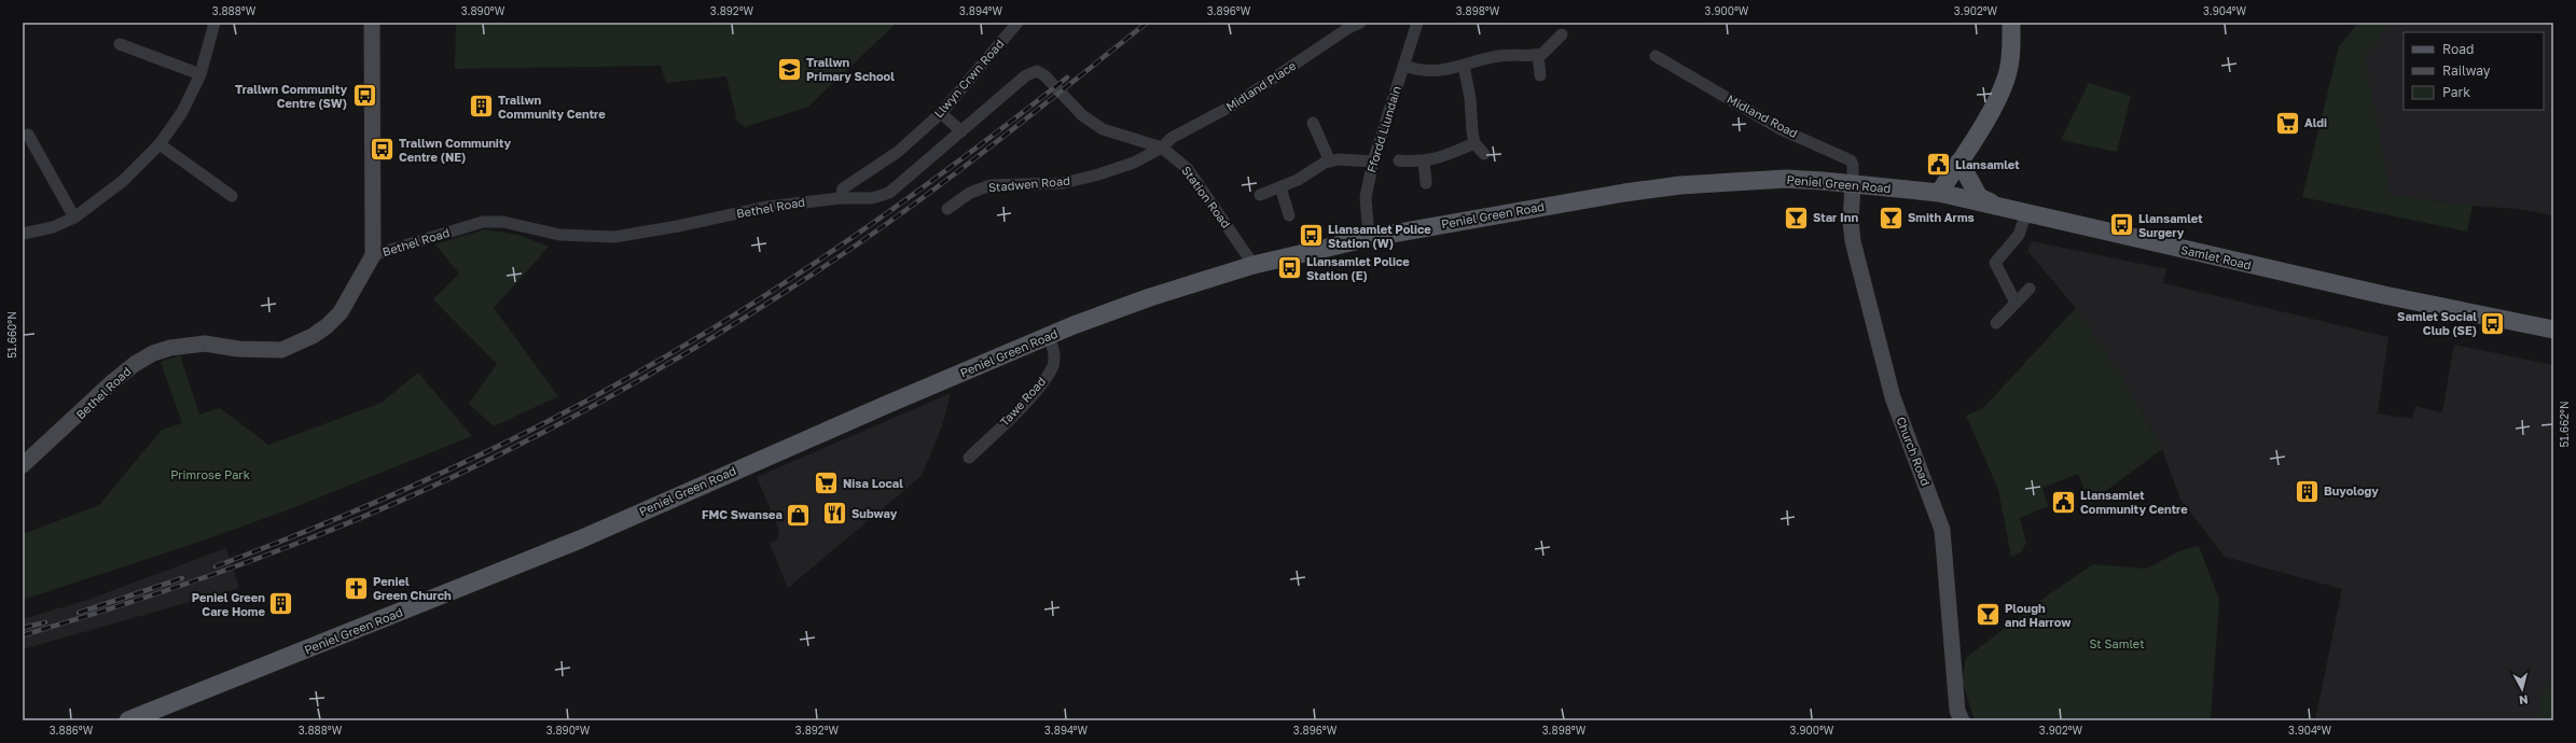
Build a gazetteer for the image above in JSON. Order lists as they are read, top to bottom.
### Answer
{
  "streets": {
    "main road": ["Peniel Green Road", "Samlet Road"],
    "street": [
      "Llwyn Crwn Road",
      "Midland Place",
      "Midland Road",
      "Ffordd Llundain",
      "Stadwen Road",
      "Station Road",
      "Bethel Road",
      "Tawe Road",
      "Church Road"
    ]
  },
  "crossings": [
    ["Llwyn Crwn Road", "Station Road"],
    ["Llwyn Crwn Road", "Bethel Road"],
    ["Midland Place", "Stadwen Road"],
    ["Midland Place", "Station Road"],
    ["Midland Road", "Peniel Green Road"],
    ["Midland Road", "Church Road"],
    ["Ffordd Llundain", "Peniel Green Road"],
    ["Stadwen Road", "Station Road"],
    ["Peniel Green Road", "Station Road"],
    ["Peniel Green Road", "Samlet Road"],
    ["Peniel Green Road", "Tawe Road"],
    ["Peniel Green Road", "Church Road"],
    ["Station Road", "Bethel Road"]
  ],
  "parks": ["Primrose Park", "St Samlet"],
  "places": {
    "school or university": ["Trallwn Primary School"],
    "bus stop": [
      "Trallwn Community Centre (SW)",
      "Trallwn Community Centre (NE)",
      "Llansamlet Surgery",
      "Llansamlet Police Station (W)",
      "Llansamlet Police Station (E)",
      "Samlet Social Club (SE)"
    ],
    "building": ["Trallwn Community Centre", "Buyology", "Peniel Green Care Home"],
    "supermarket": ["Aldi", "Nisa Local"],
    "public building": ["Llansamlet", "Llansamlet Community Centre"],
    "bar": ["Star Inn", "Smith Arms", "Plough and Harrow"],
    "restaurant": ["Subway"],
    "shop": ["FMC Swansea"],
    "church": ["Peniel Green Church"]
  },
  "legend": ["Road", "Railway", "Park"],
  "north": "bottom",
  "coordinates": [
    "3.888°W",
    "3.890°W",
    "3.892°W",
    "3.894°W",
    "3.896°W",
    "3.898°W",
    "3.900°W",
    "3.902°W",
    "3.904°W",
    "51.660°N",
    "51.662°N",
    "3.886°W"
  ]
}
